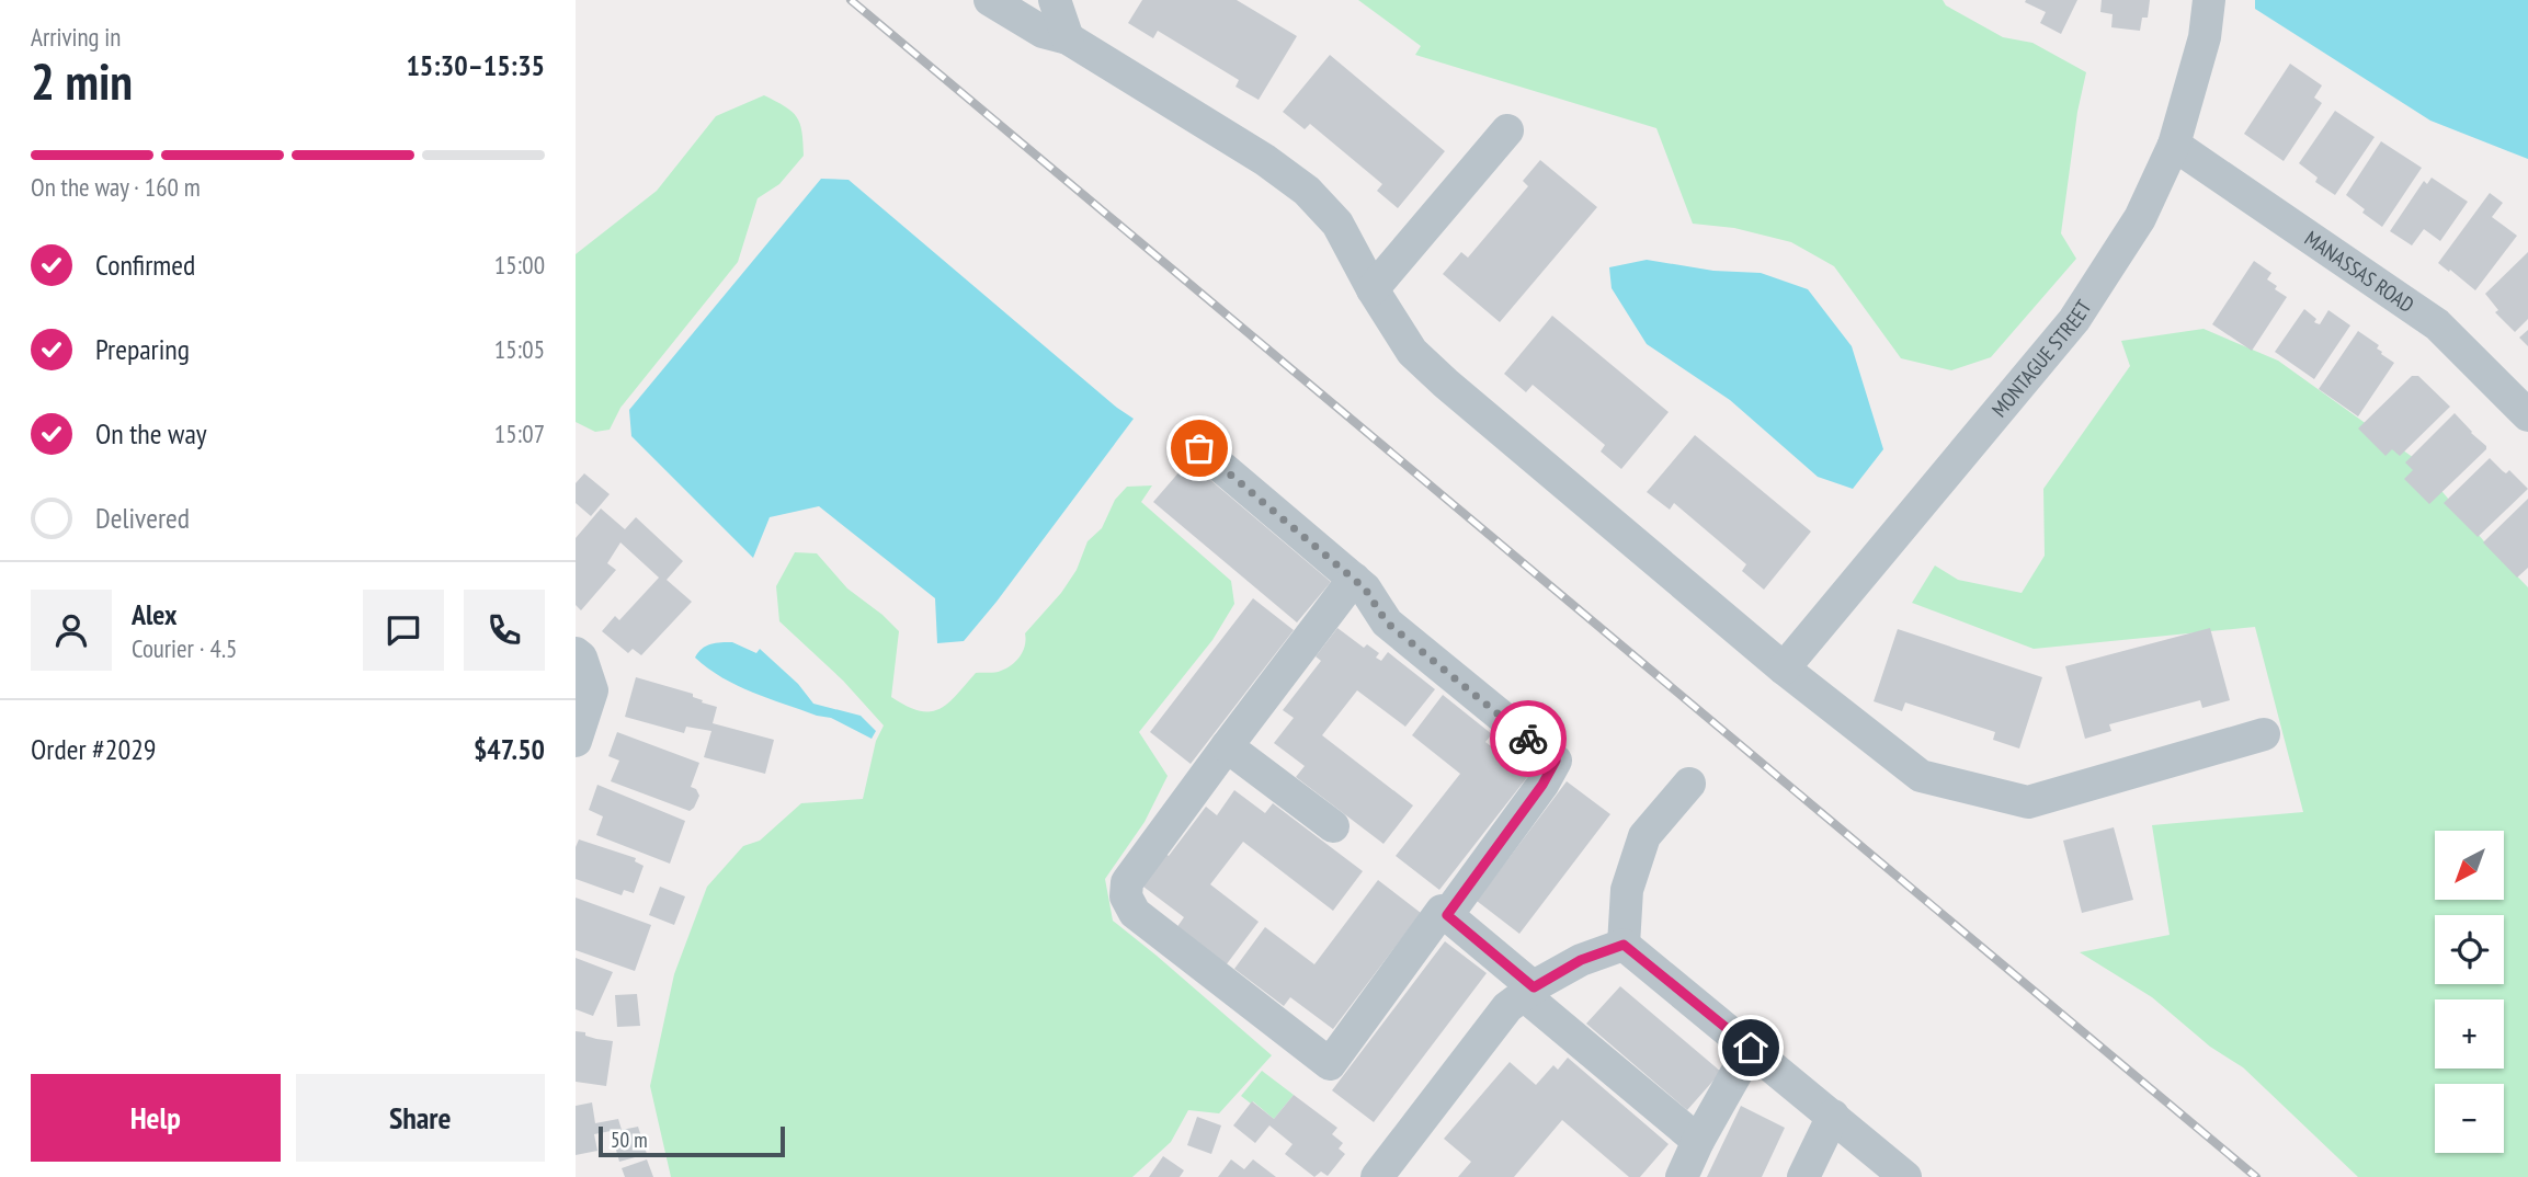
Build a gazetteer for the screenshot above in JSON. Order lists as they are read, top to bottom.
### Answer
{
  "streets": {
    "street": ["MANASSAS ROAD", "MONTAGUE STREET"]
  },
  "crossings": [
    ["MANASSAS ROAD", "MONTAGUE STREET"]
  ],
  "scale_bar": "50 m",
  "north": "bottom left",
  "page": {
    "heading": ["2 min", "Arriving in", "15:30–15:35"],
    "panel": [
      "Alex",
      "Courier · 4.5",
      "Order #2029",
      "$47.50"
    ],
    "bar": "On the way · 160 m",
    "list": [
      ["Confirmed", "15:00"],
      ["Preparing", "15:05"],
      ["On the way", "15:07"],
      "Delivered"
    ],
    "map_buttons": ["+", "−"],
    "buttons": ["Help", "Share"],
    "scale": "50 m"
  }
}
